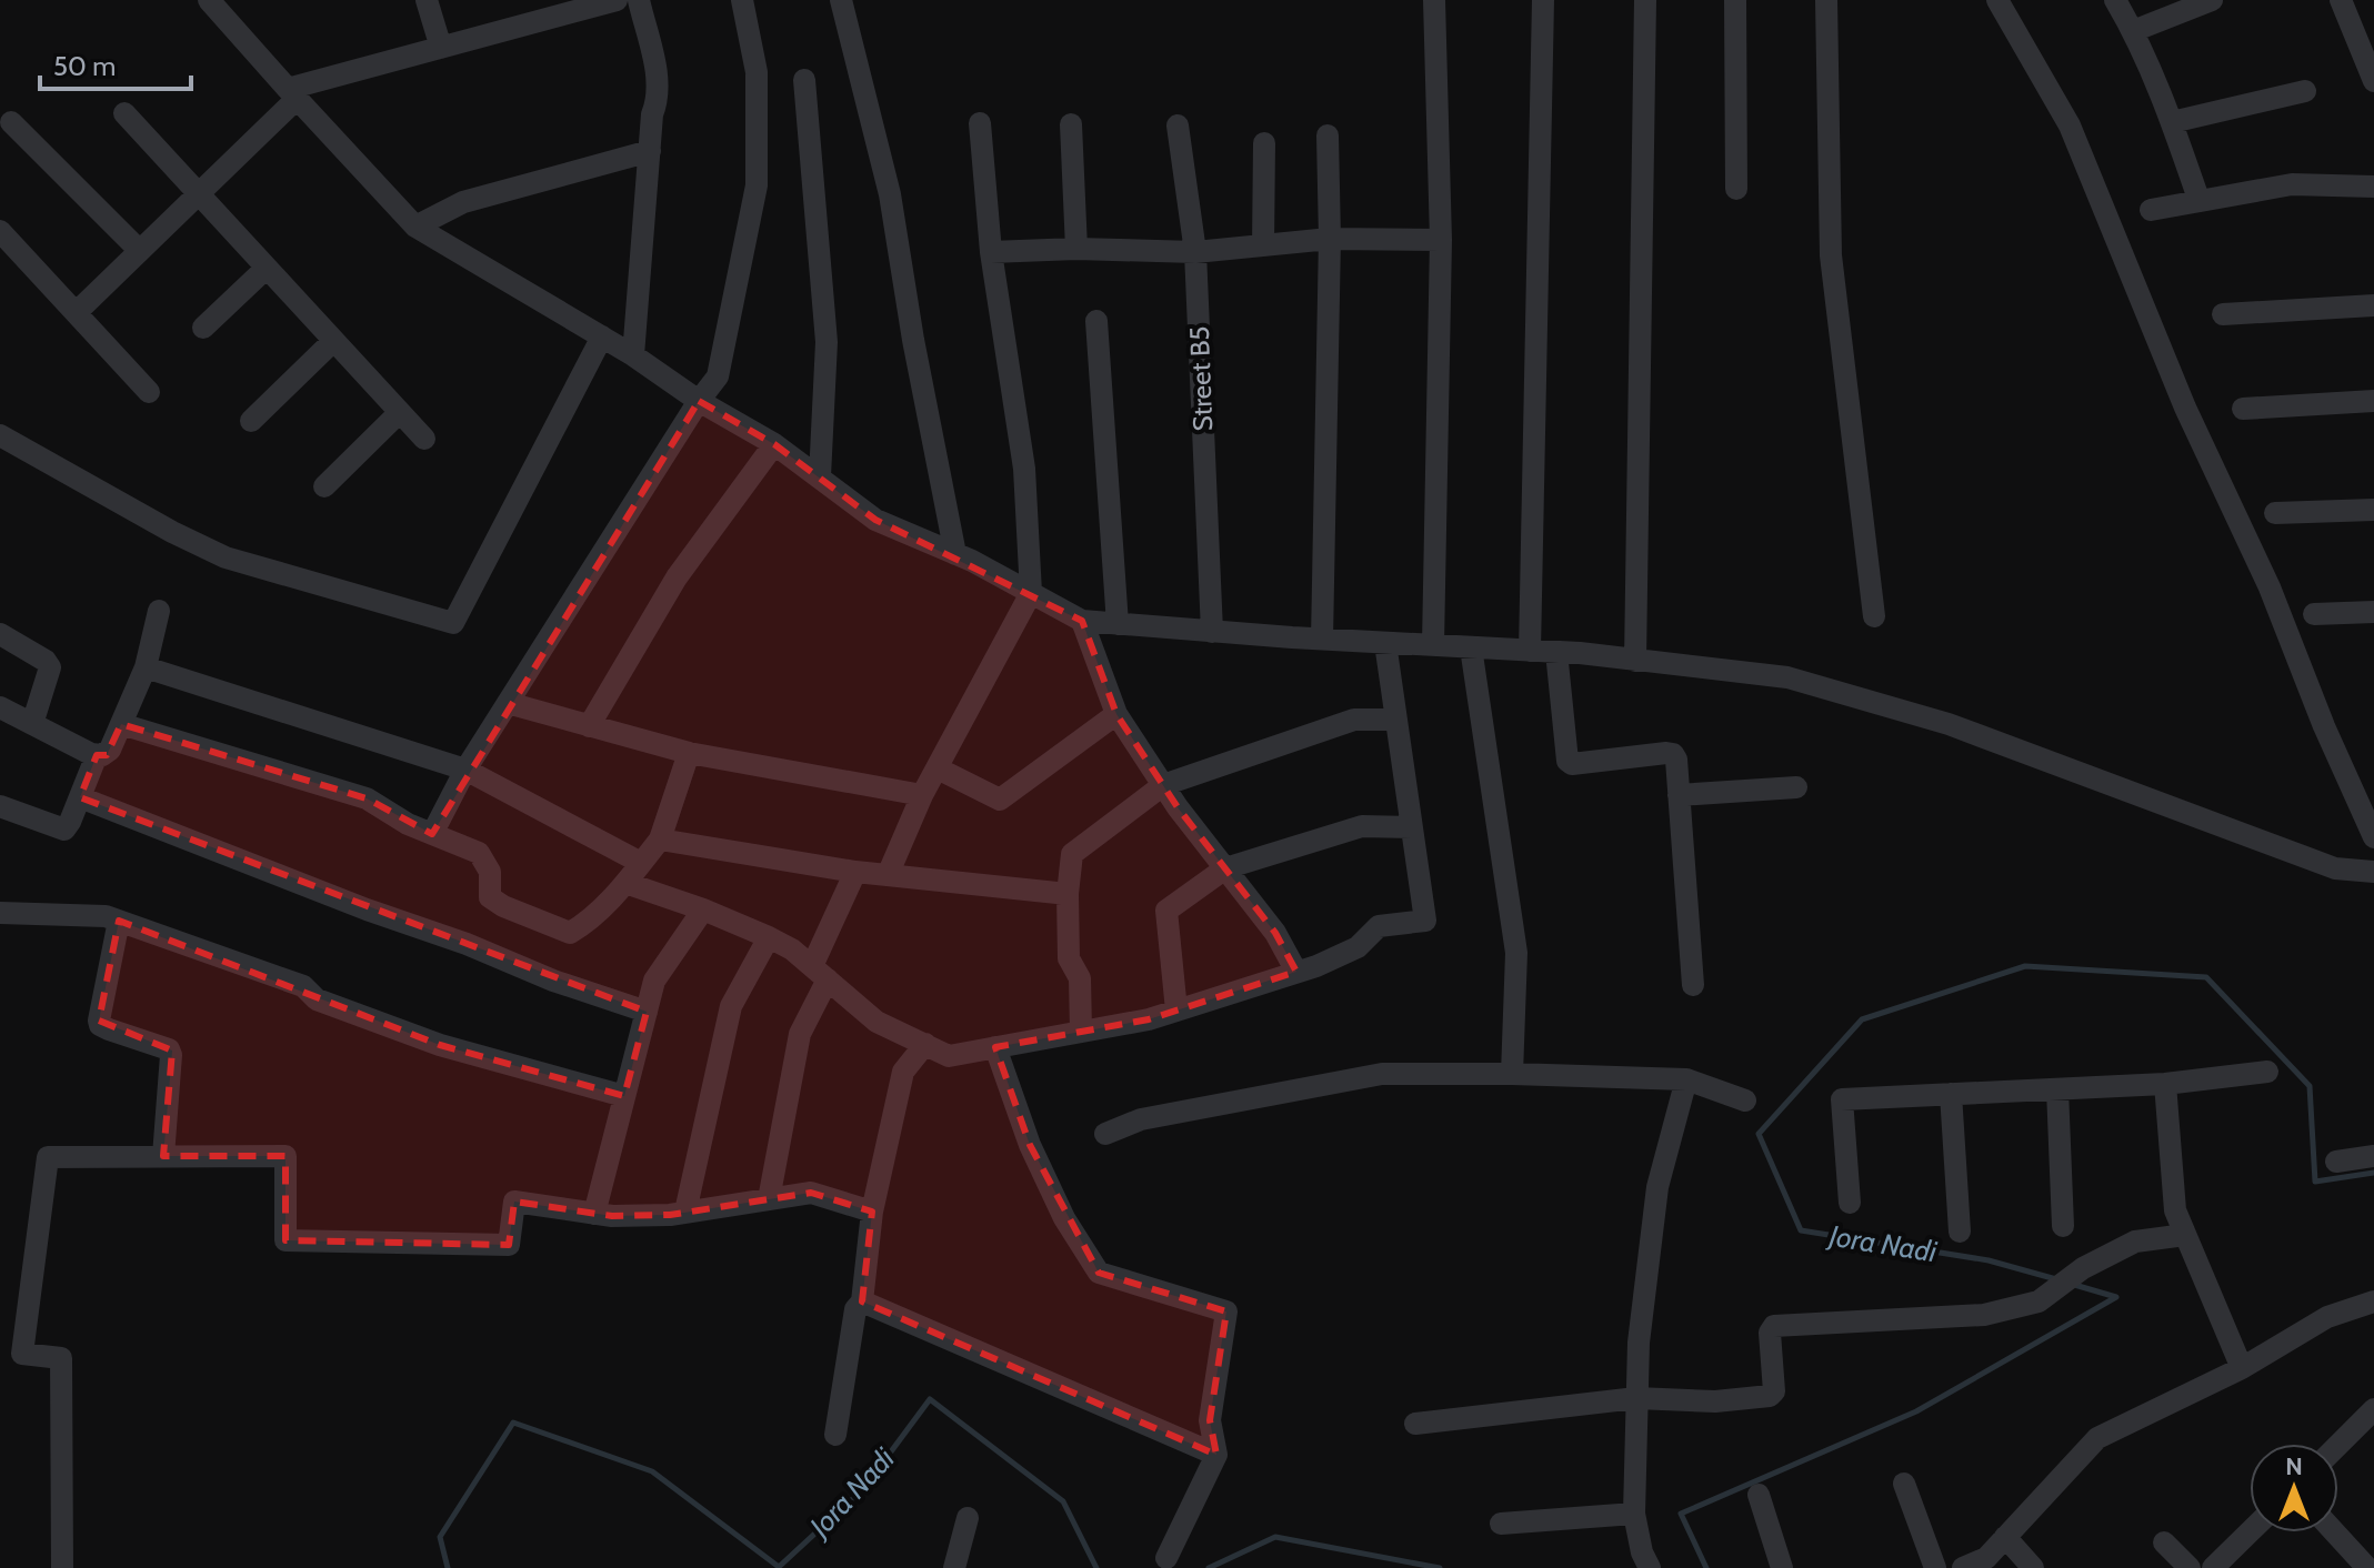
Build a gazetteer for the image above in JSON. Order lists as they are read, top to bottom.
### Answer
{
  "streets": {
    "street": ["Street B5"]
  },
  "water": ["Jora Nadi"],
  "scale_bar": "50 m",
  "north": "top"
}
